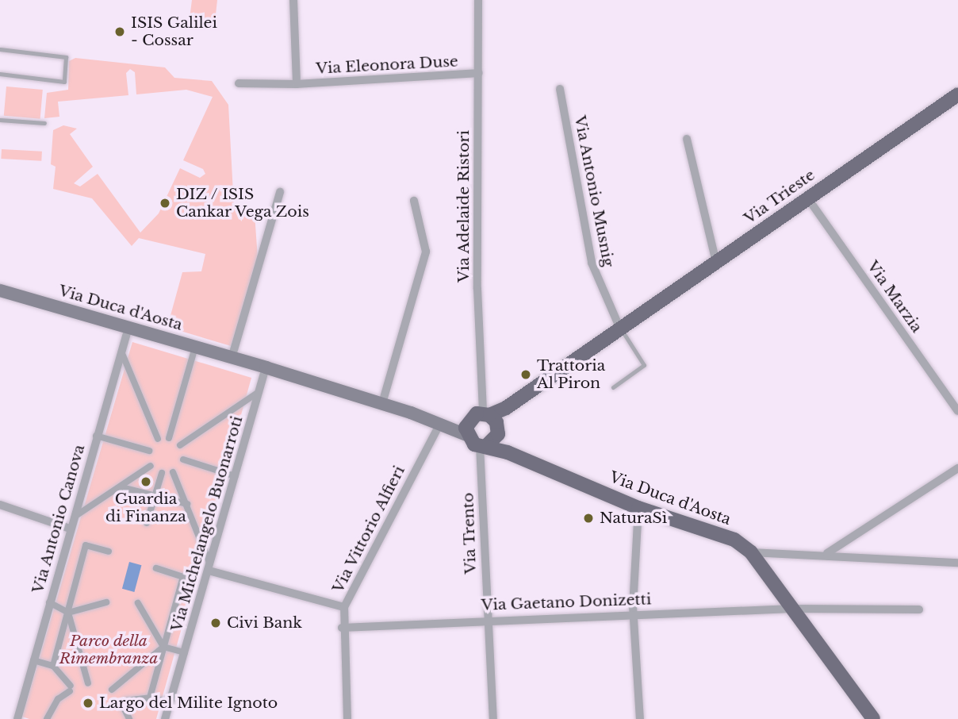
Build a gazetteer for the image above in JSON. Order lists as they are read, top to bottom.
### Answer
{
  "streets": {
    "main road": ["Via Trieste", "Via Duca d'Aosta"],
    "street": [
      "Via Eleonora Duse",
      "Via Antonio Musnig",
      "Via Adelaide Ristori",
      "Via Marzia",
      "Via Antonio Canova",
      "Via Michelangelo Buonarroti",
      "Via Vittorio Alfieri",
      "Via Trento",
      "Via Gaetano Donizetti"
    ]
  },
  "crossings": [
    ["Via Eleonora Duse", "Via Adelaide Ristori"],
    ["Via Antonio Musnig", "Via Trieste"],
    ["Via Trieste", "Via Adelaide Ristori"],
    ["Via Trieste", "Via Marzia"],
    ["Via Duca d'Aosta", "Via Antonio Canova"],
    ["Via Duca d'Aosta", "Via Michelangelo Buonarroti"],
    ["Via Duca d'Aosta", "Via Vittorio Alfieri"],
    ["Via Duca d'Aosta", "Via Trento"],
    ["Via Vittorio Alfieri", "Via Gaetano Donizetti"],
    ["Via Trento", "Via Gaetano Donizetti"]
  ],
  "parks": ["Parco della Rimembranza"],
  "places": [
    "ISIS Galilei - Cossar",
    "DIZ / ISIS Cankar Vega Zois",
    "Trattoria Al Piron",
    "Guardia di Finanza",
    "NaturaSì",
    "Civi Bank",
    "Largo del Milite Ignoto"
  ]
}
